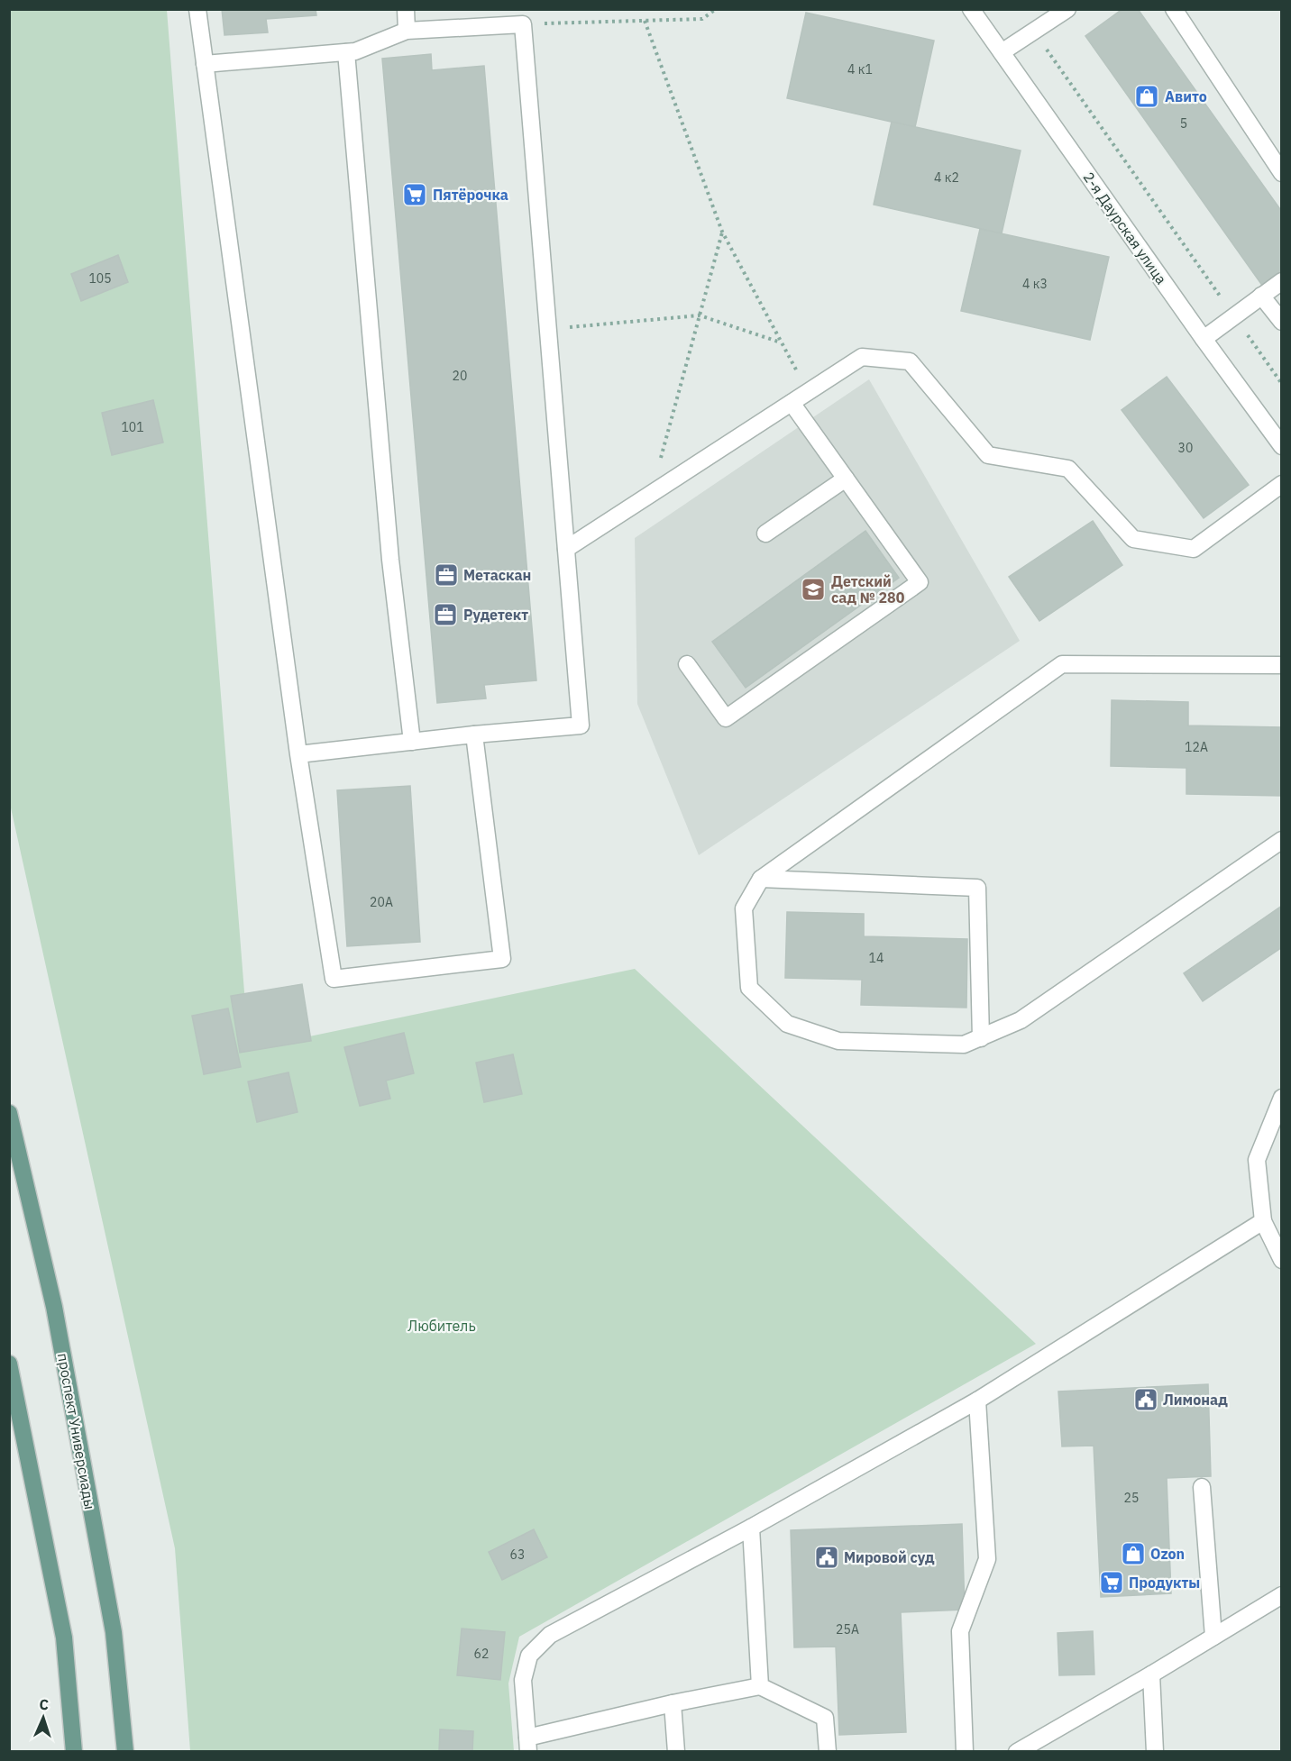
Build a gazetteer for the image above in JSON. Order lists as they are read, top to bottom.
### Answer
{
  "streets": {
    "main road": ["проспект Универсиады"],
    "street": ["2-я Даурская улица"]
  },
  "parks": ["Любитель"],
  "places": {
    "shop": ["Авито", "Ozon"],
    "supermarket": ["Пятёрочка", "Продукты"],
    "office": ["Метаскан", "Рудетект"],
    "school or university": ["Детский сад № 280"],
    "public building": ["Лимонад", "Мировой суд"]
  },
  "house_numbers": [
    "4 к1",
    "5",
    "4 к2",
    "105",
    "4 к3",
    "20",
    "101",
    "30",
    "12А",
    "20А",
    "14",
    "25",
    "63",
    "25А",
    "62"
  ],
  "north": "top"
}
